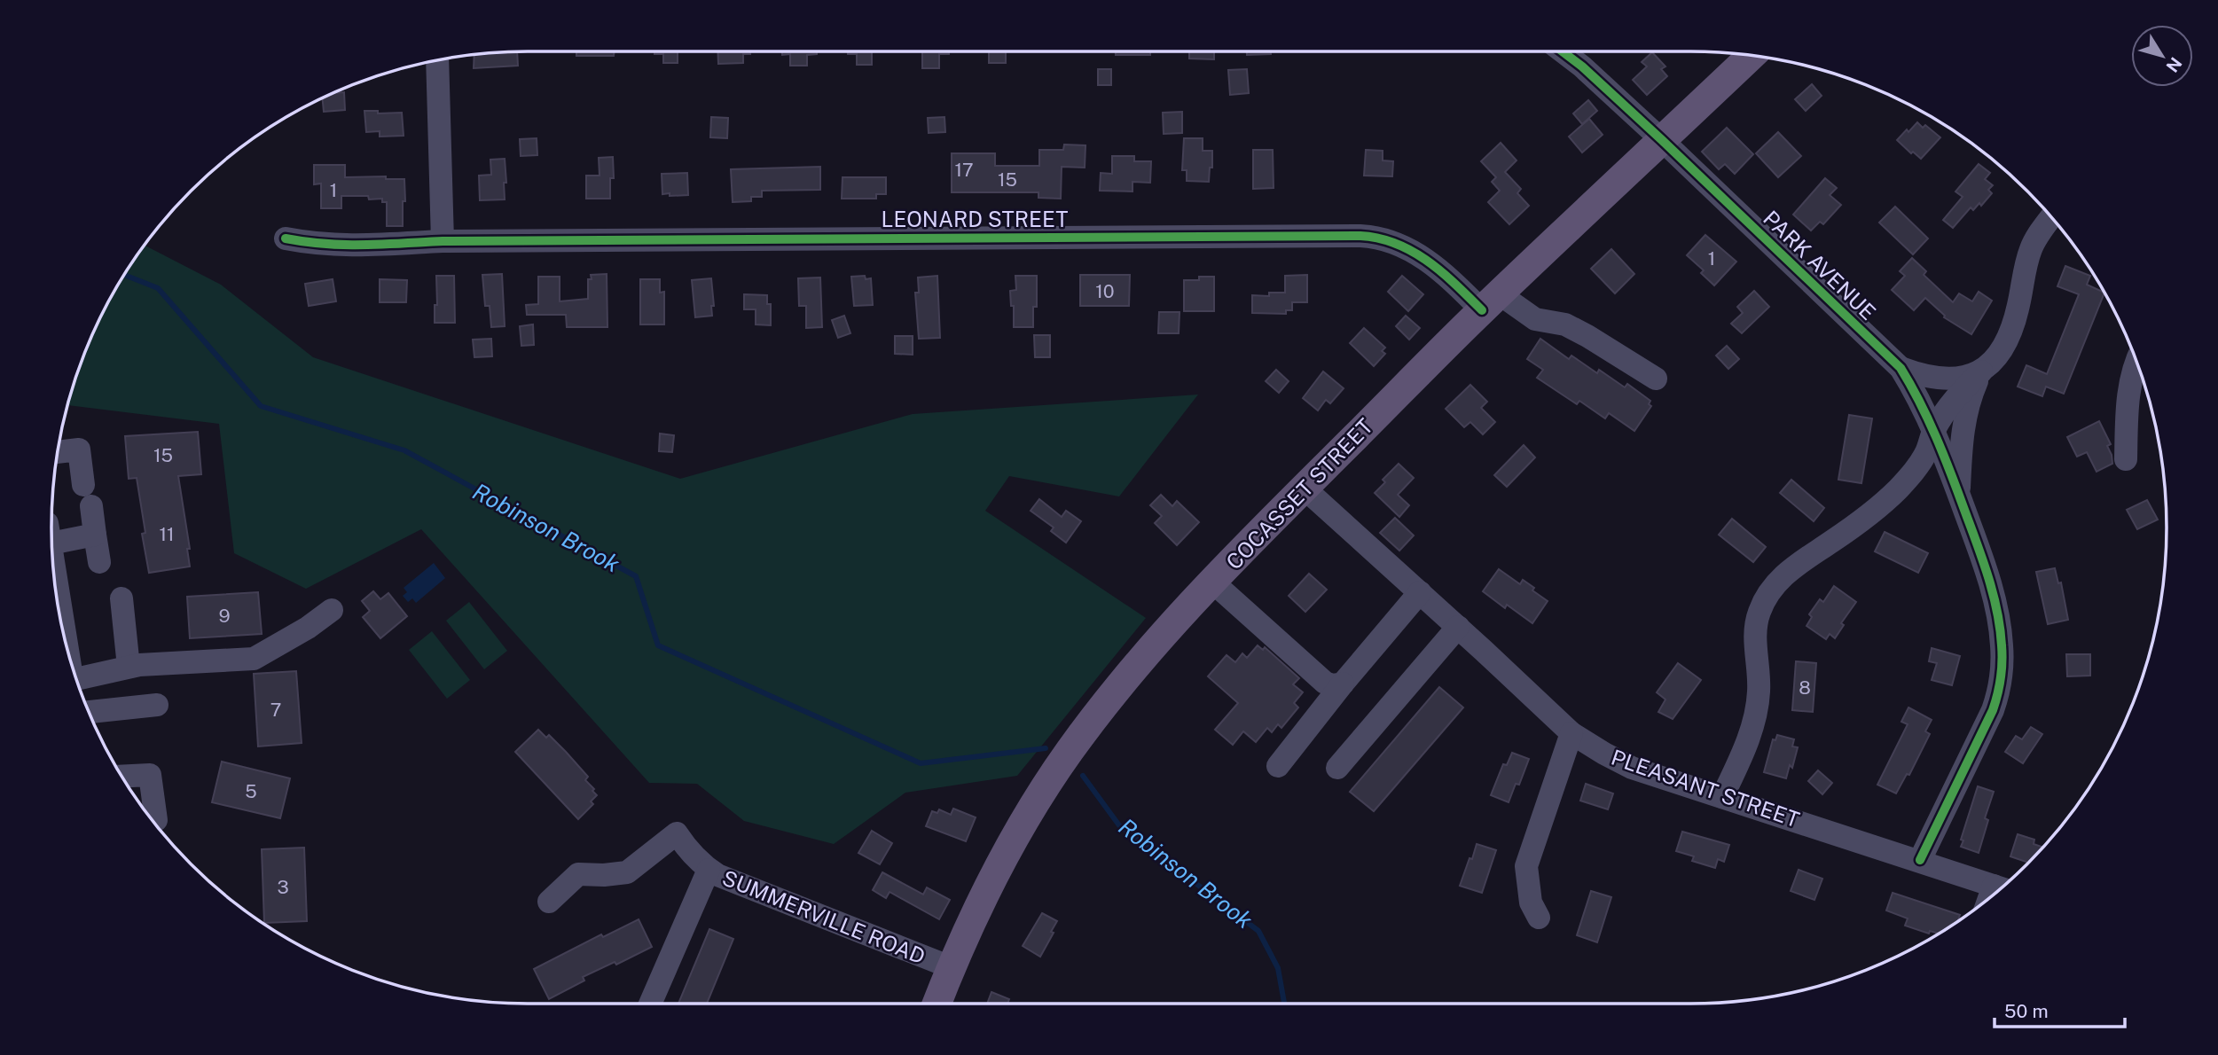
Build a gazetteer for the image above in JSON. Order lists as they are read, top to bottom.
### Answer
{
  "streets": {
    "main road": ["COCASSET STREET"],
    "street": [
      "LEONARD STREET",
      "PARK AVENUE",
      "PLEASANT STREET",
      "SUMMERVILLE ROAD"
    ]
  },
  "crossings": [
    ["LEONARD STREET", "COCASSET STREET"],
    ["PARK AVENUE", "COCASSET STREET"],
    ["PARK AVENUE", "PLEASANT STREET"],
    ["COCASSET STREET", "PLEASANT STREET"],
    ["COCASSET STREET", "SUMMERVILLE ROAD"]
  ],
  "water": ["Robinson Brook"],
  "house_numbers": [
    "17",
    "15",
    "1",
    "1",
    "10",
    "15",
    "11",
    "9",
    "8",
    "7",
    "5",
    "3"
  ],
  "scale_bar": "50 m",
  "north": "bottom right"
}
